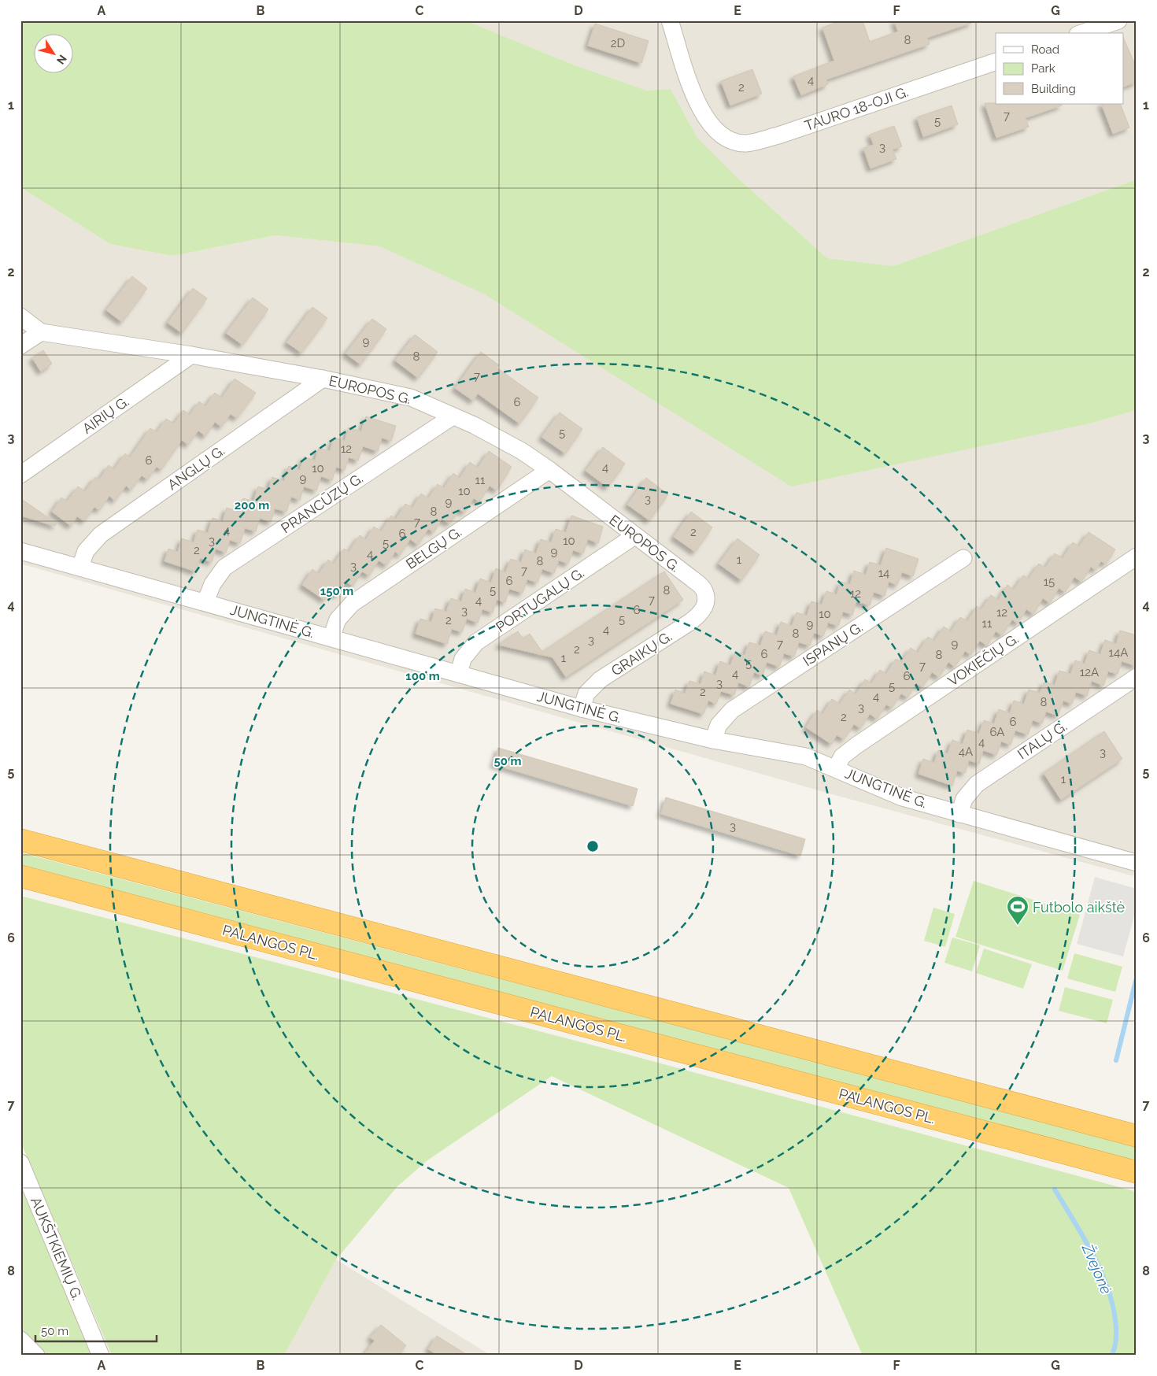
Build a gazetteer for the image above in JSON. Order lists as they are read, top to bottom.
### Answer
{
  "streets": {
    "highway": ["PALANGOS PL."],
    "street": [
      "TAURO 18-OJI G.",
      "EUROPOS G.",
      "AIRIŲ G.",
      "ANGLŲ G.",
      "PRANCŪZŲ G.",
      "BELGŲ G.",
      "PORTUGALŲ G.",
      "JUNGTINĖ G.",
      "ISPANŲ G.",
      "GRAIKŲ G.",
      "VOKIEČIŲ G.",
      "ITALŲ G.",
      "AUKŠTKIEMIŲ G."
    ]
  },
  "crossings": [
    ["EUROPOS G.", "AIRIŲ G."],
    ["EUROPOS G.", "ANGLŲ G."],
    ["EUROPOS G.", "PRANCŪZŲ G."],
    ["EUROPOS G.", "BELGŲ G."],
    ["EUROPOS G.", "PORTUGALŲ G."],
    ["EUROPOS G.", "GRAIKŲ G."],
    ["ANGLŲ G.", "JUNGTINĖ G."],
    ["PRANCŪZŲ G.", "JUNGTINĖ G."],
    ["BELGŲ G.", "JUNGTINĖ G."],
    ["PORTUGALŲ G.", "JUNGTINĖ G."],
    ["JUNGTINĖ G.", "ISPANŲ G."],
    ["JUNGTINĖ G.", "GRAIKŲ G."],
    ["JUNGTINĖ G.", "VOKIEČIŲ G."],
    ["JUNGTINĖ G.", "ITALŲ G."]
  ],
  "water": ["Žvejonė"],
  "places": {
    "sports": ["Futbolo aikštė"]
  },
  "house_numbers": [
    "8",
    "2D",
    "4",
    "2",
    "7",
    "5",
    "3",
    "9",
    "8",
    "7",
    "6",
    "5",
    "12",
    "6",
    "4",
    "10",
    "9",
    "11",
    "10",
    "3",
    "9",
    "8",
    "7",
    "4",
    "2",
    "6",
    "3",
    "10",
    "5",
    "2",
    "9",
    "4",
    "1",
    "8",
    "3",
    "7",
    "14",
    "6",
    "15",
    "5",
    "8",
    "12",
    "7",
    "4",
    "6",
    "3",
    "12",
    "10",
    "5",
    "2",
    "11",
    "9",
    "4",
    "8",
    "3",
    "7",
    "9",
    "2",
    "14A",
    "6",
    "8",
    "1",
    "5",
    "7",
    "12A",
    "4",
    "6",
    "3",
    "5",
    "2",
    "4",
    "8",
    "3",
    "2",
    "6",
    "6A",
    "4",
    "4A",
    "3",
    "1",
    "3"
  ],
  "legend": ["Road", "Park", "Building"],
  "scale_bar": "50 m",
  "north": "bottom right",
  "grid": {
    "columns": [
      "A",
      "B",
      "C",
      "D",
      "E",
      "F",
      "G"
    ],
    "rows": [
      "1",
      "2",
      "3",
      "4",
      "5",
      "6",
      "7",
      "8"
    ]
  },
  "rings": [
    "200 m",
    "150 m",
    "100 m",
    "50 m"
  ]
}
